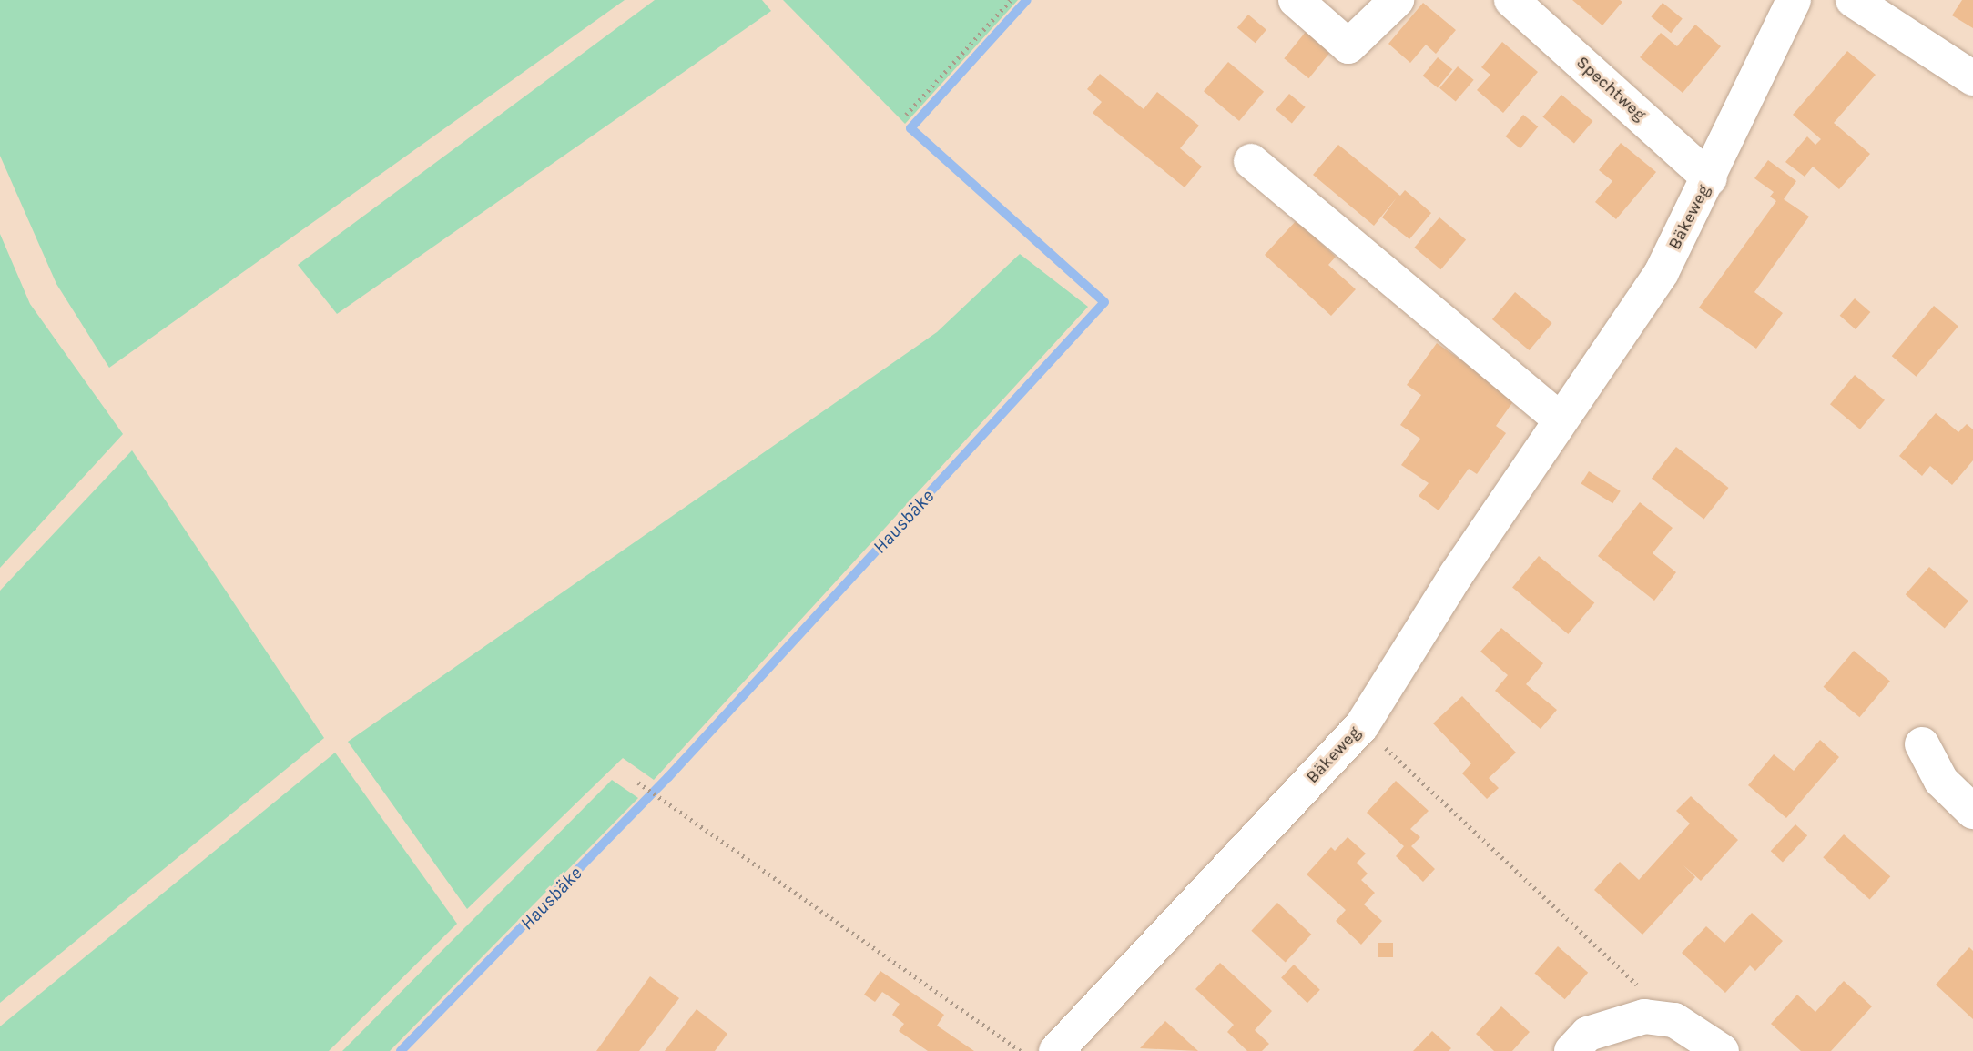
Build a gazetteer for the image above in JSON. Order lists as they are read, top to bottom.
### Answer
{
  "streets": {
    "street": ["Spechtweg", "Bäkeweg"]
  },
  "crossings": [
    ["Spechtweg", "Bäkeweg"]
  ],
  "water": ["Hausbäke"]
}
